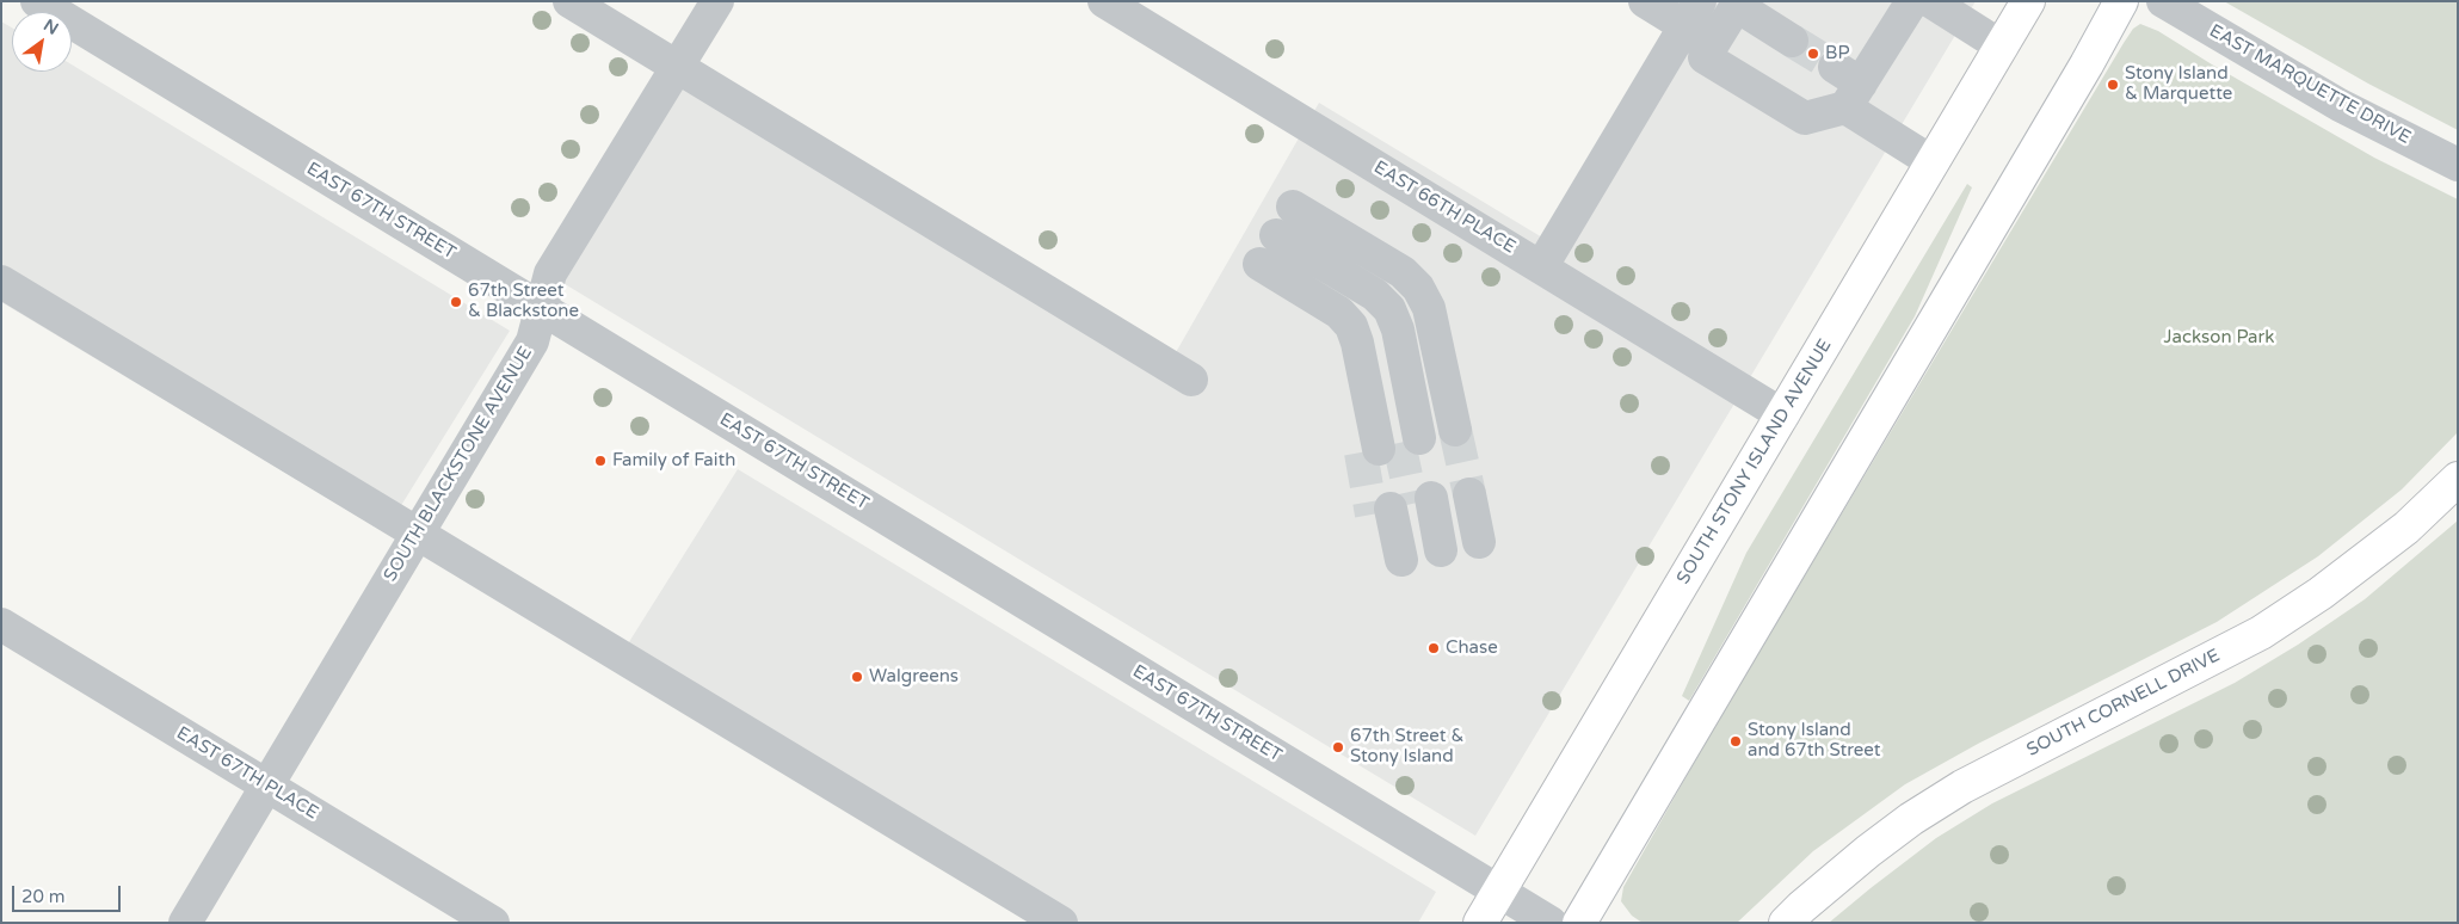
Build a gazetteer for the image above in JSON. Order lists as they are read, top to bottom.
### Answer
{
  "streets": {
    "main road": ["SOUTH STONY ISLAND AVENUE", "SOUTH CORNELL DRIVE"],
    "street": [
      "EAST MARQUETTE DRIVE",
      "EAST 66TH PLACE",
      "EAST 67TH STREET",
      "SOUTH BLACKSTONE AVENUE",
      "EAST 67TH PLACE"
    ]
  },
  "crossings": [
    ["EAST 66TH PLACE", "SOUTH STONY ISLAND AVENUE"],
    ["EAST 67TH STREET", "SOUTH STONY ISLAND AVENUE"],
    ["EAST 67TH STREET", "SOUTH BLACKSTONE AVENUE"],
    ["SOUTH BLACKSTONE AVENUE", "EAST 67TH PLACE"]
  ],
  "parks": ["Jackson Park"],
  "places": [
    "BP",
    "Stony Island & Marquette",
    "67th Street & Blackstone",
    "Family of Faith",
    "Chase",
    "Walgreens",
    "Stony Island and 67th Street",
    "67th Street & Stony Island"
  ],
  "scale_bar": "20 m",
  "north": "top right"
}
